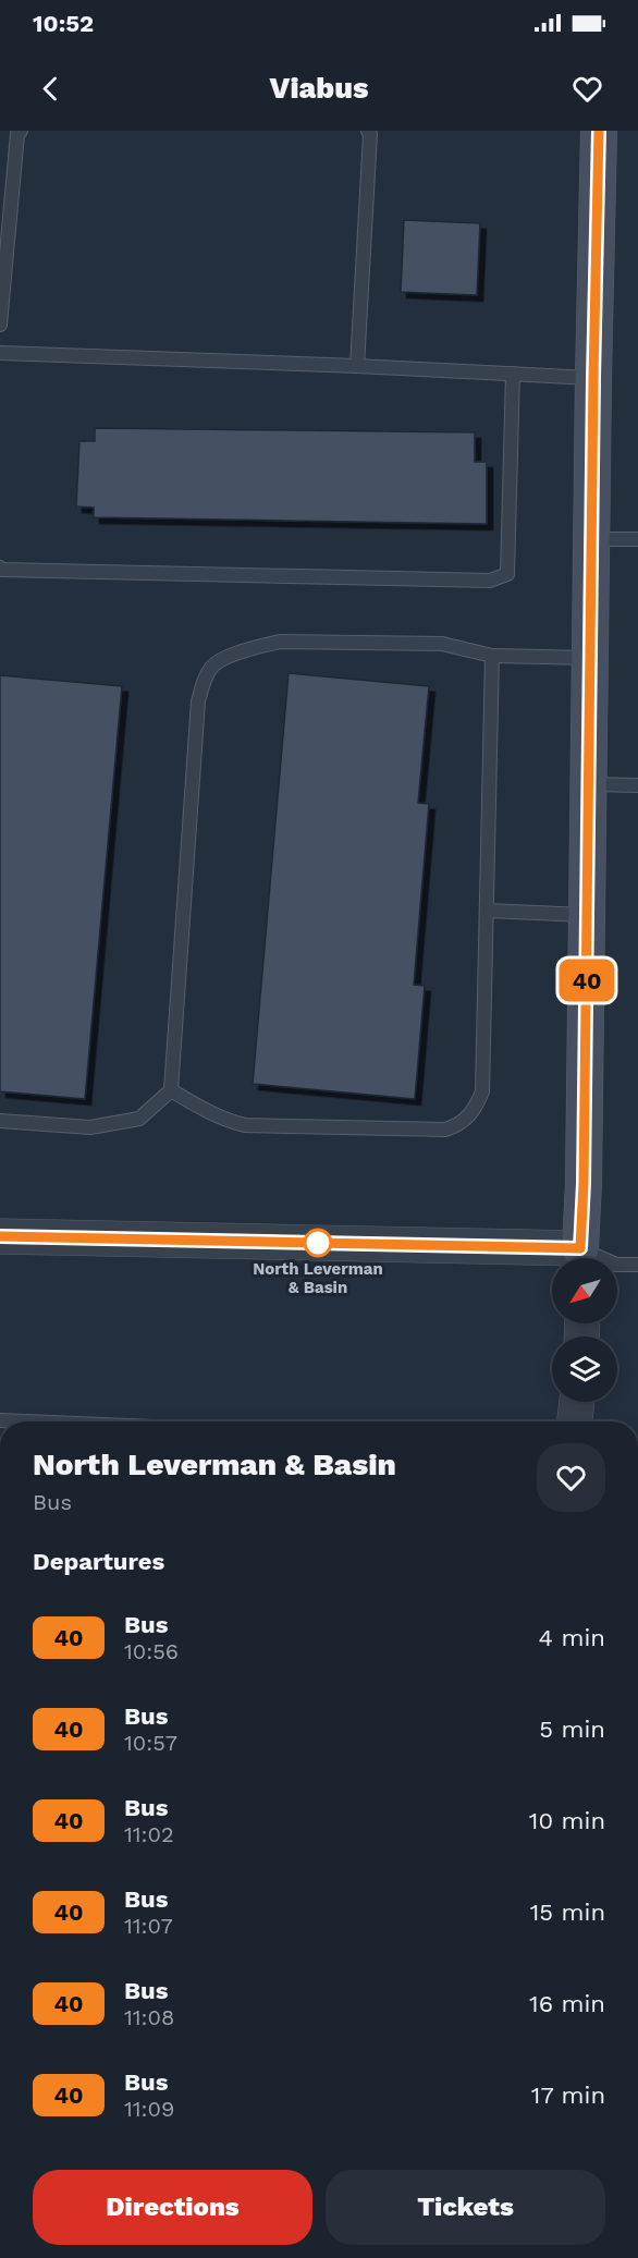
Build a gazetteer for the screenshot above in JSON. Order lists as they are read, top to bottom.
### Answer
{
  "places": ["North Leverman & Basin"],
  "lines": ["bus line 40"],
  "north": "bottom left",
  "page": {
    "status": "10:52",
    "header": "Viabus",
    "on_map": "40",
    "heading": [
      ["North Leverman & Basin", "Bus"],
      "Departures"
    ],
    "list": [
      {
        "mark": "40",
        "name": "Bus",
        "note": "10:56",
        "value": "4 min"
      },
      {
        "mark": "40",
        "name": "Bus",
        "note": "10:57",
        "value": "5 min"
      },
      {
        "mark": "40",
        "name": "Bus",
        "note": "11:02",
        "value": "10 min"
      },
      {
        "mark": "40",
        "name": "Bus",
        "note": "11:07",
        "value": "15 min"
      },
      {
        "mark": "40",
        "name": "Bus",
        "note": "11:08",
        "value": "16 min"
      },
      {
        "mark": "40",
        "name": "Bus",
        "note": "11:09",
        "value": "17 min"
      }
    ],
    "buttons": ["Directions", "Tickets"]
  }
}
